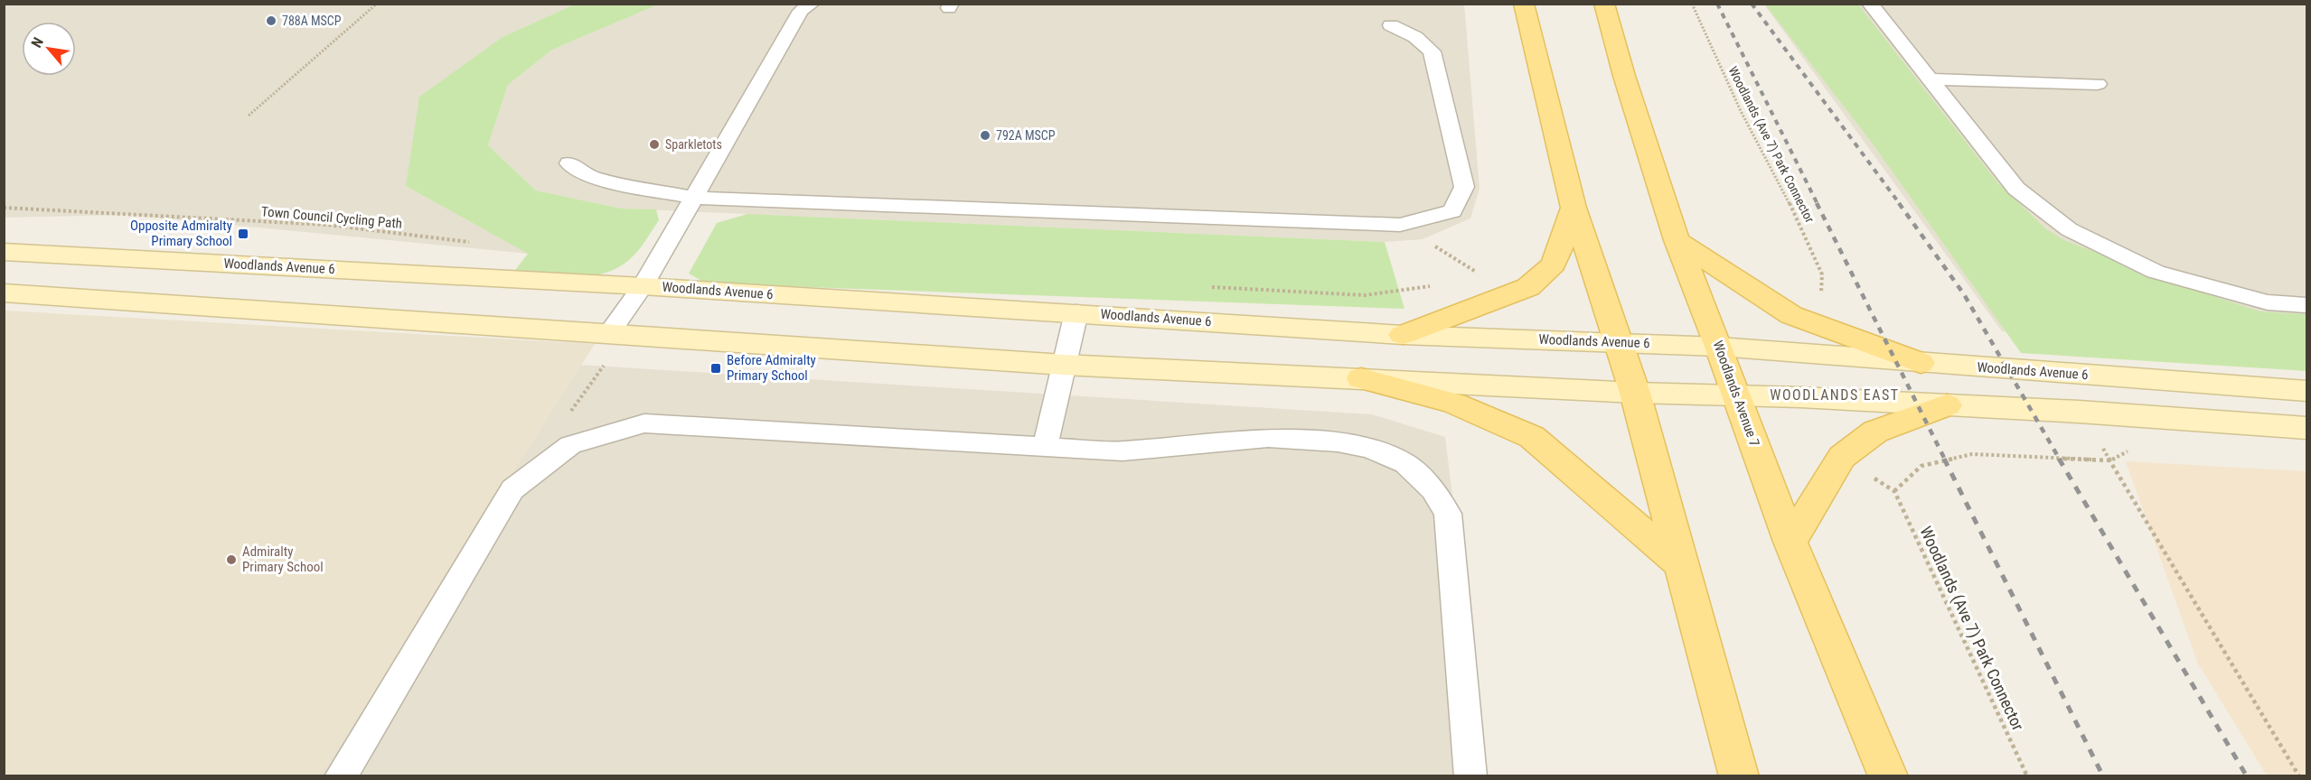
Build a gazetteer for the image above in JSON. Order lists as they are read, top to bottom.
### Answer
{
  "streets": {
    "main road": ["Woodlands Avenue 7"],
    "street": ["Woodlands Avenue 6"],
    "path": ["Woodlands (Ave 7) Park Connector", "Town Council Cycling Path"]
  },
  "crossings": [
    ["Woodlands Avenue 6", "Woodlands Avenue 7"]
  ],
  "districts": ["WOODLANDS EAST"],
  "places": {
    "other": [
      "788A MSCP",
      "792A MSCP",
      "Sparkletots",
      "Admiralty Primary School"
    ],
    "transit": ["Opposite Admiralty Primary School", "Before Admiralty Primary School"]
  },
  "north": "top left"
}
